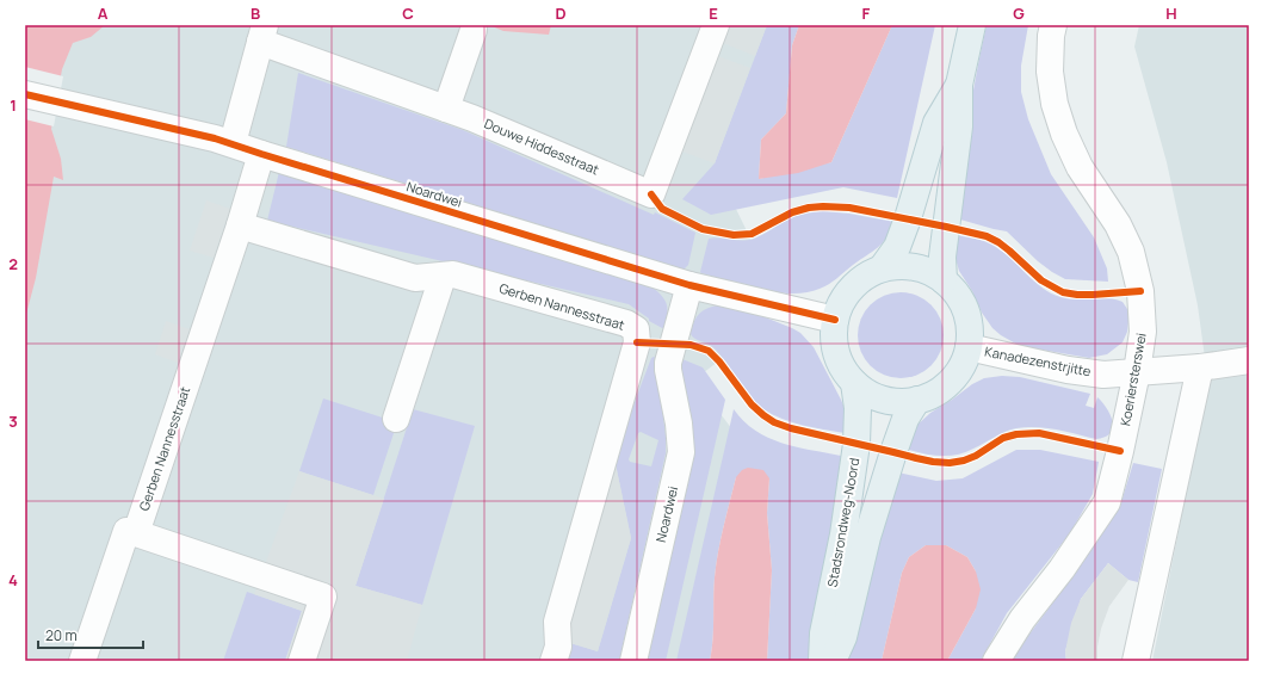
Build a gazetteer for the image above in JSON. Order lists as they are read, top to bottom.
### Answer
{
  "streets": {
    "main road": ["Stadsrondweg-Noord"],
    "street": [
      "Douwe Hiddesstraat",
      "Noardwei",
      "Gerben Nannesstraat",
      "Kanadezenstrjitte",
      "Koeriersterswei"
    ]
  },
  "crossings": [
    ["Douwe Hiddesstraat", "Noardwei"],
    ["Noardwei", "Gerben Nannesstraat"],
    ["Noardwei", "Kanadezenstrjitte"],
    ["Noardwei", "Stadsrondweg-Noord"],
    ["Kanadezenstrjitte", "Koeriersterswei"],
    ["Kanadezenstrjitte", "Stadsrondweg-Noord"]
  ],
  "scale_bar": "20 m",
  "grid": {
    "columns": [
      "A",
      "B",
      "C",
      "D",
      "E",
      "F",
      "G",
      "H"
    ],
    "rows": [
      "1",
      "2",
      "3",
      "4"
    ]
  }
}
